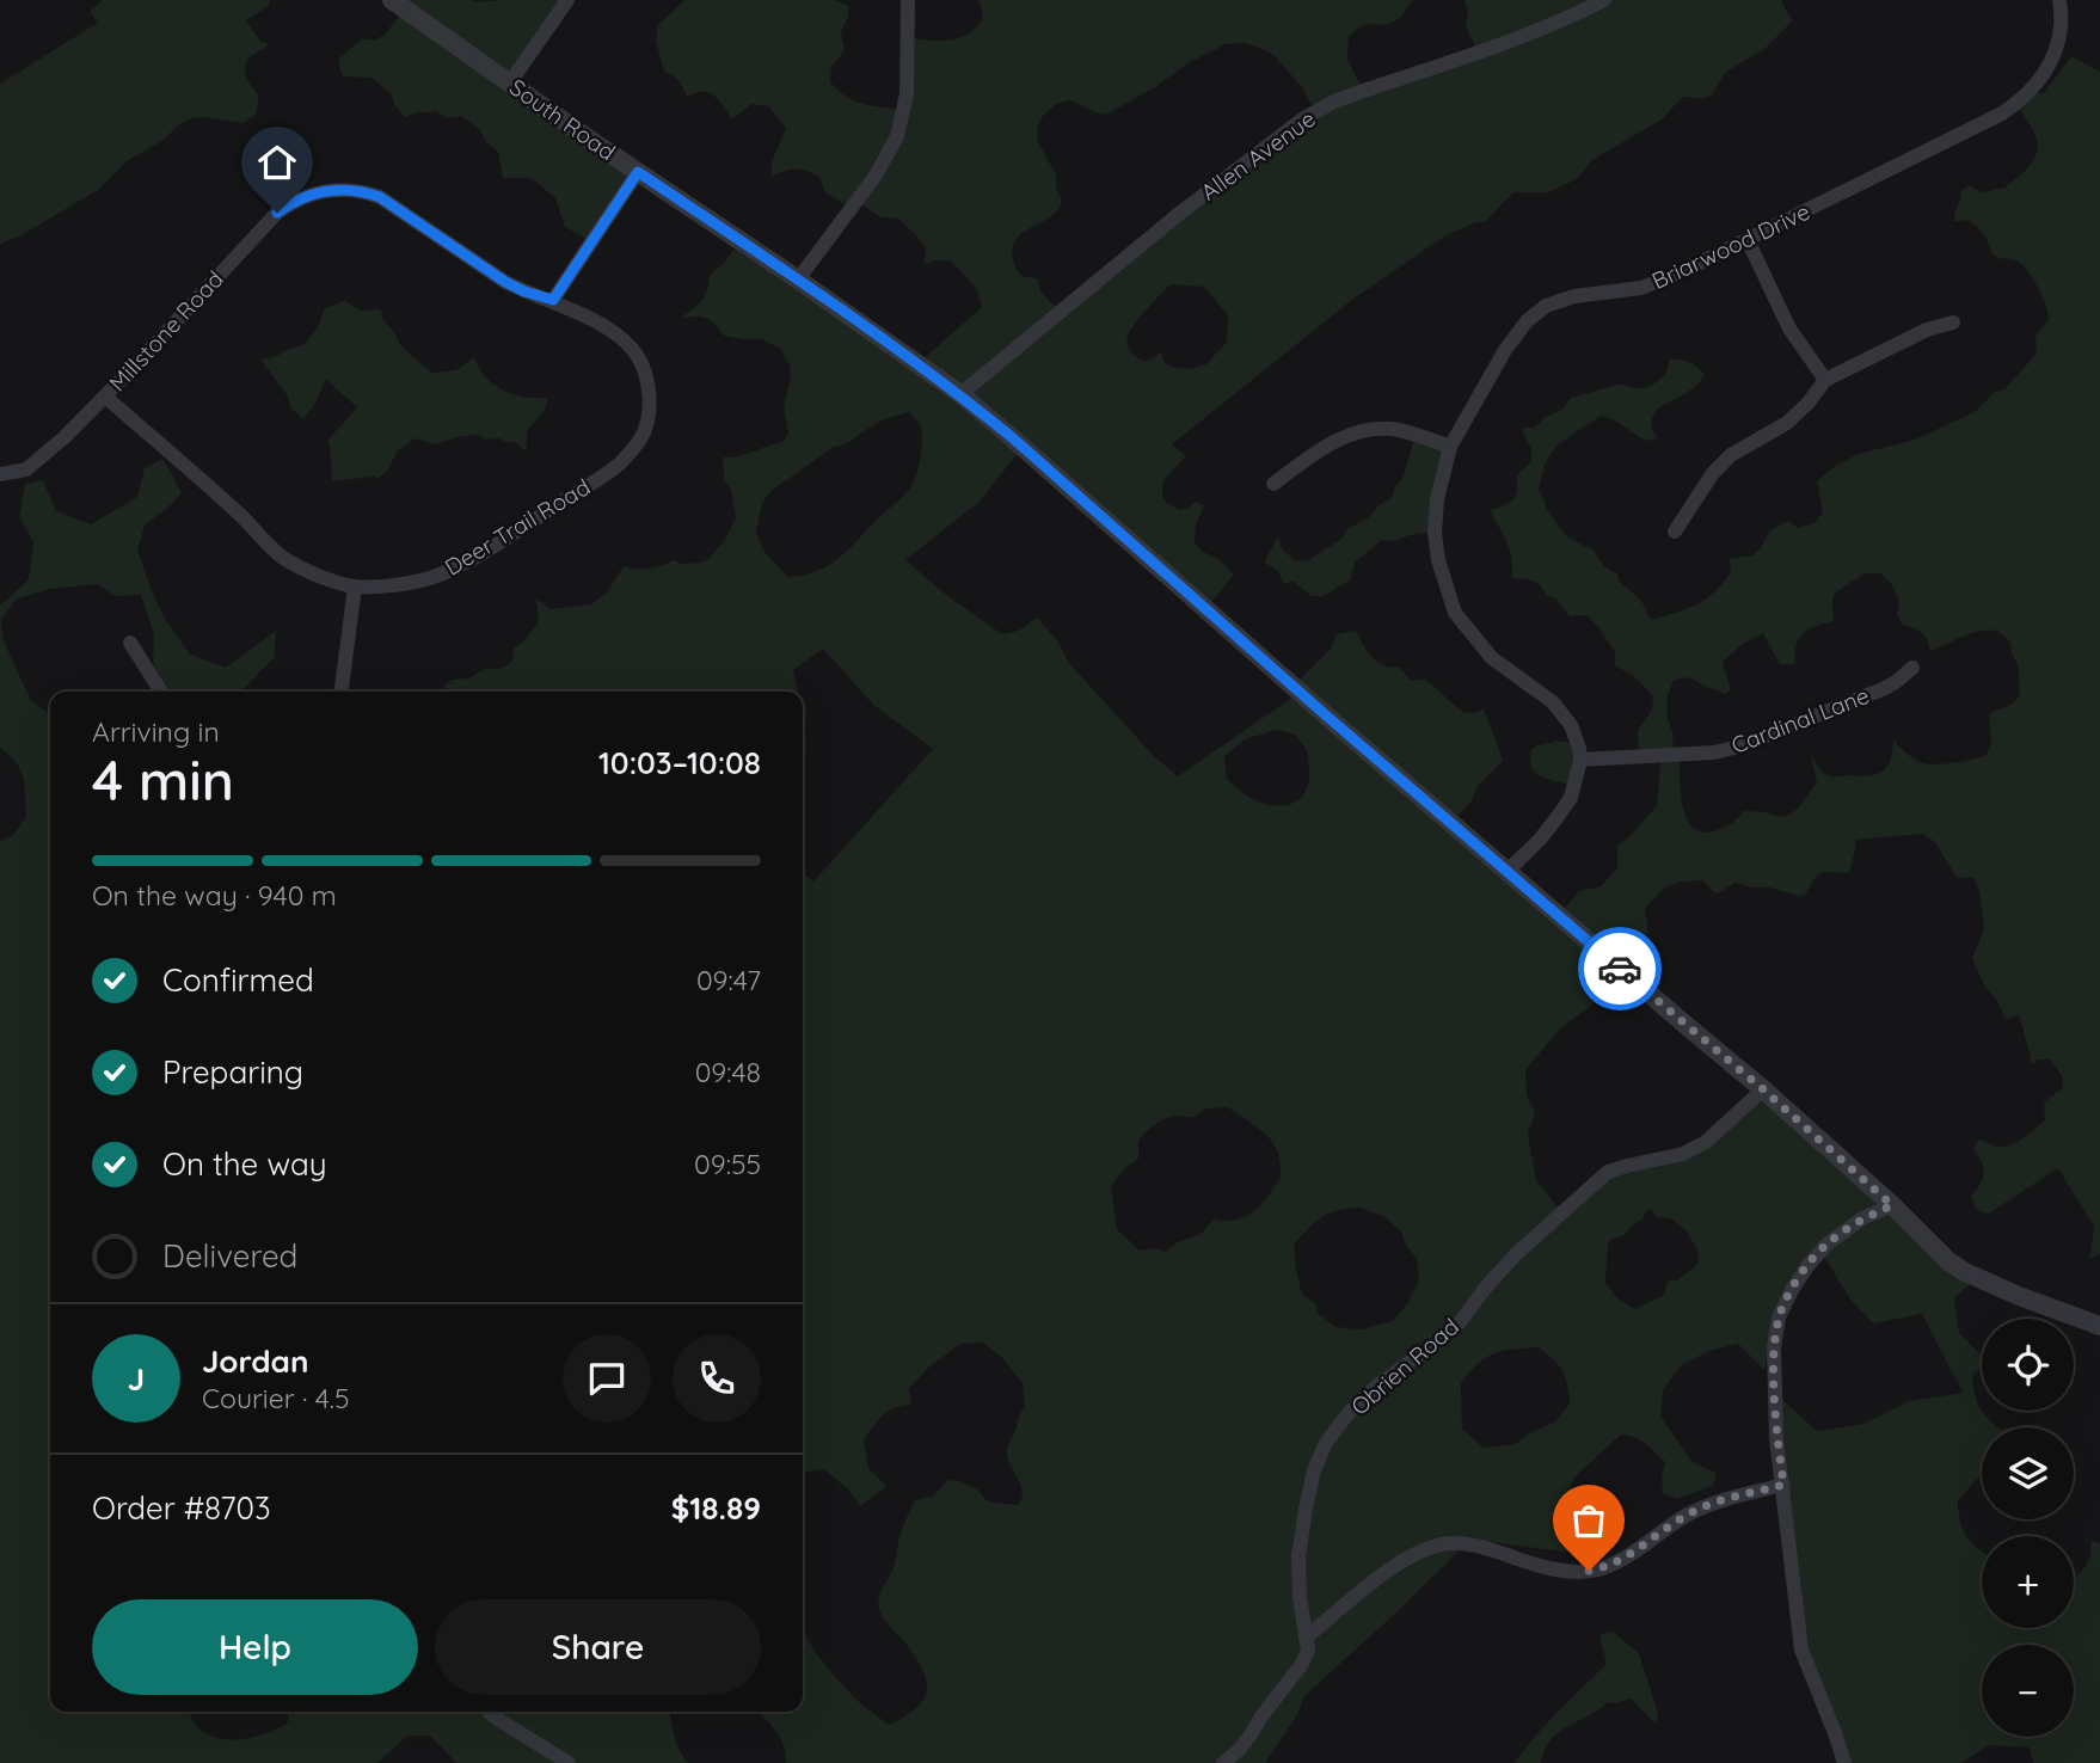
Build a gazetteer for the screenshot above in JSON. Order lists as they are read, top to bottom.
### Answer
{
  "streets": {
    "street": [
      "South Road",
      "Allen Avenue",
      "Briarwood Drive",
      "Millstone Road",
      "Deer Trail Road",
      "Cardinal Lane",
      "Obrien Road"
    ]
  },
  "crossings": [
    ["South Road", "Allen Avenue"],
    ["South Road", "Obrien Road"],
    ["Briarwood Drive", "Cardinal Lane"],
    ["Millstone Road", "Deer Trail Road"]
  ],
  "page": {
    "heading": ["4 min", "Arriving in", "10:03–10:08"],
    "panel": [
      "Jordan",
      "Courier · 4.5",
      "Order #8703",
      "$18.89"
    ],
    "bar": "On the way · 940 m",
    "list": [
      ["Confirmed", "09:47"],
      ["Preparing", "09:48"],
      ["On the way", "09:55"],
      "Delivered"
    ],
    "map_buttons": ["+", "−"],
    "round": "J",
    "buttons": ["Help", "Share"]
  }
}
